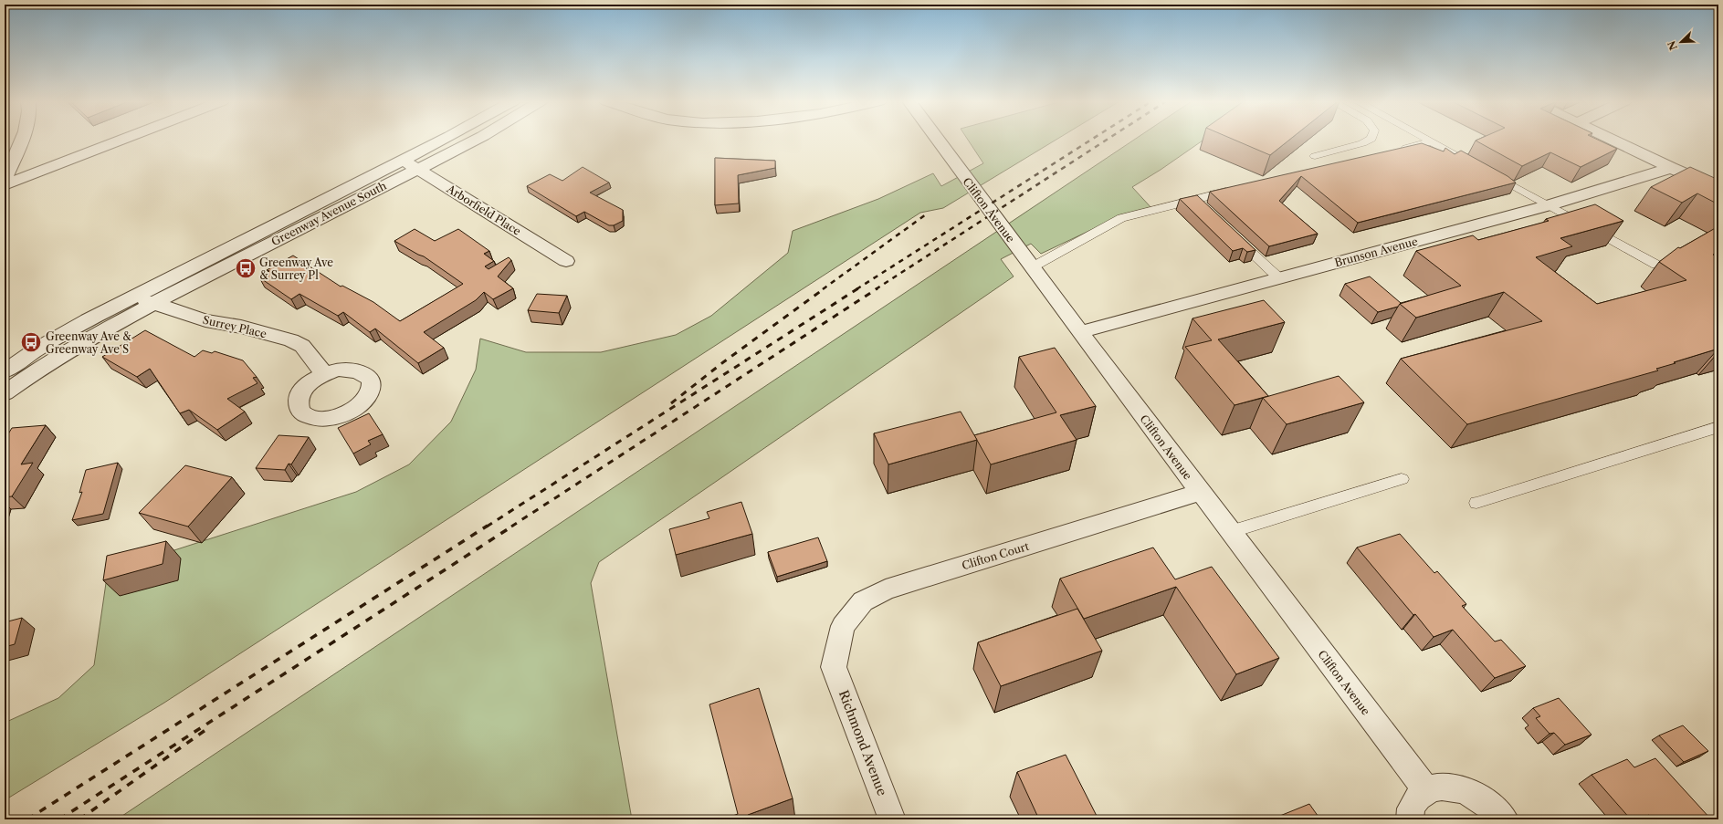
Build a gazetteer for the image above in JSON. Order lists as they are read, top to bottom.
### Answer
{
  "streets": {
    "street": [
      "Arborfield Place",
      "Clifton Avenue",
      "Greenway Avenue South",
      "Brunson Avenue",
      "Surrey Place",
      "Clifton Court",
      "Richmond Avenue"
    ]
  },
  "crossings": [
    ["Arborfield Place", "Greenway Avenue South"],
    ["Clifton Avenue", "Brunson Avenue"],
    ["Clifton Avenue", "Clifton Court"],
    ["Greenway Avenue South", "Surrey Place"],
    ["Clifton Court", "Richmond Avenue"]
  ],
  "places": {
    "bus stop": ["Greenway Ave & Surrey Pl", "Greenway Ave & Greenway Ave S"]
  },
  "north": "bottom left"
}
